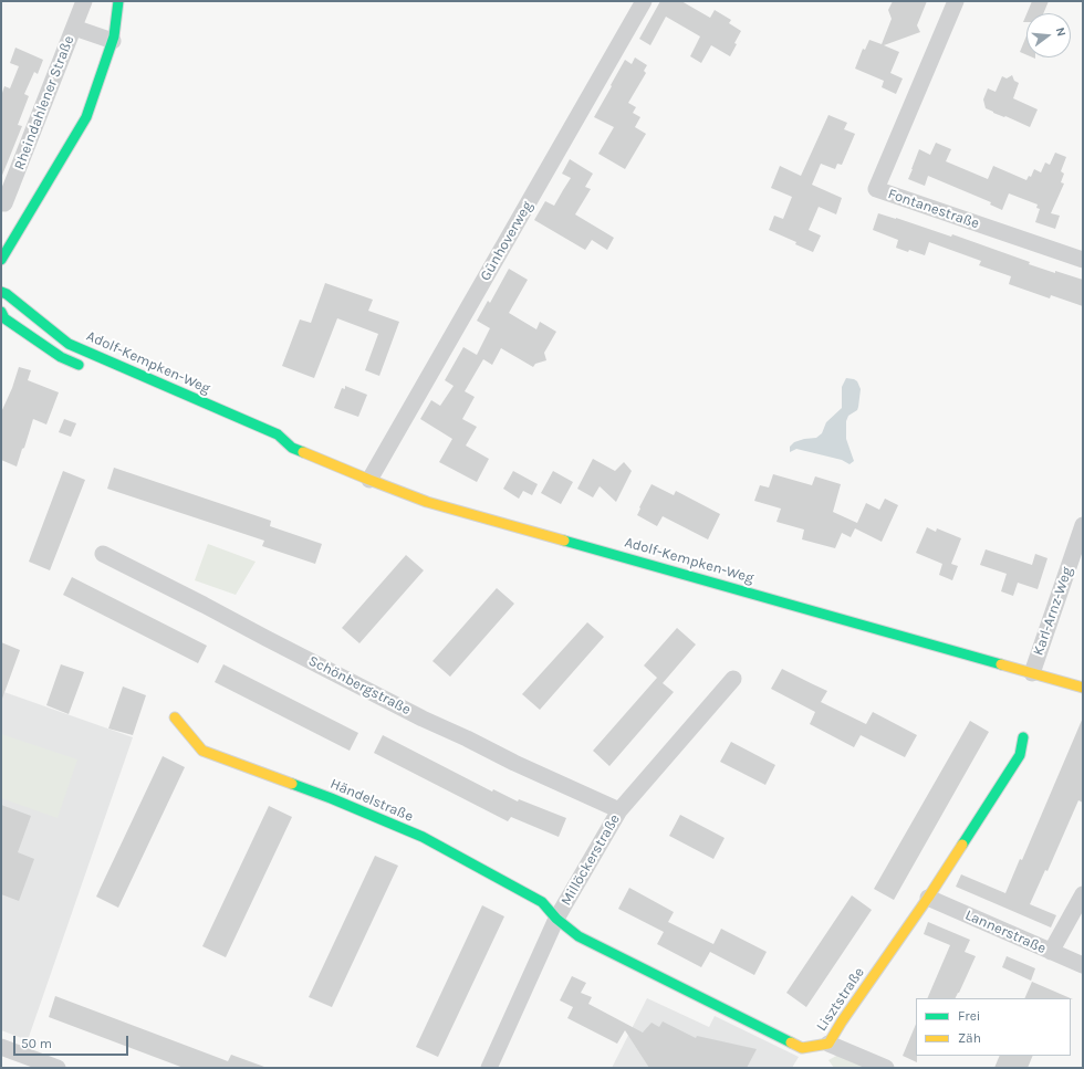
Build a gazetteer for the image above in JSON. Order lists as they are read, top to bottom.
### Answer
{
  "streets": {
    "main road": ["Adolf-Kempken-Weg", "Händelstraße", "Lisztstraße"],
    "street": [
      "Rheindahlener Straße",
      "Fontanestraße",
      "Günhoverweg",
      "Karl-Arnz-Weg",
      "Schönbergstraße",
      "Millöckerstraße",
      "Lannerstraße"
    ]
  },
  "crossings": [
    ["Günhoverweg", "Adolf-Kempken-Weg"],
    ["Adolf-Kempken-Weg", "Karl-Arnz-Weg"],
    ["Schönbergstraße", "Millöckerstraße"],
    ["Händelstraße", "Millöckerstraße"],
    ["Händelstraße", "Lisztstraße"],
    ["Millöckerstraße", "Lisztstraße"],
    ["Lannerstraße", "Lisztstraße"]
  ],
  "legend": ["Frei", "Zäh"],
  "scale_bar": "50 m",
  "north": "right"
}
